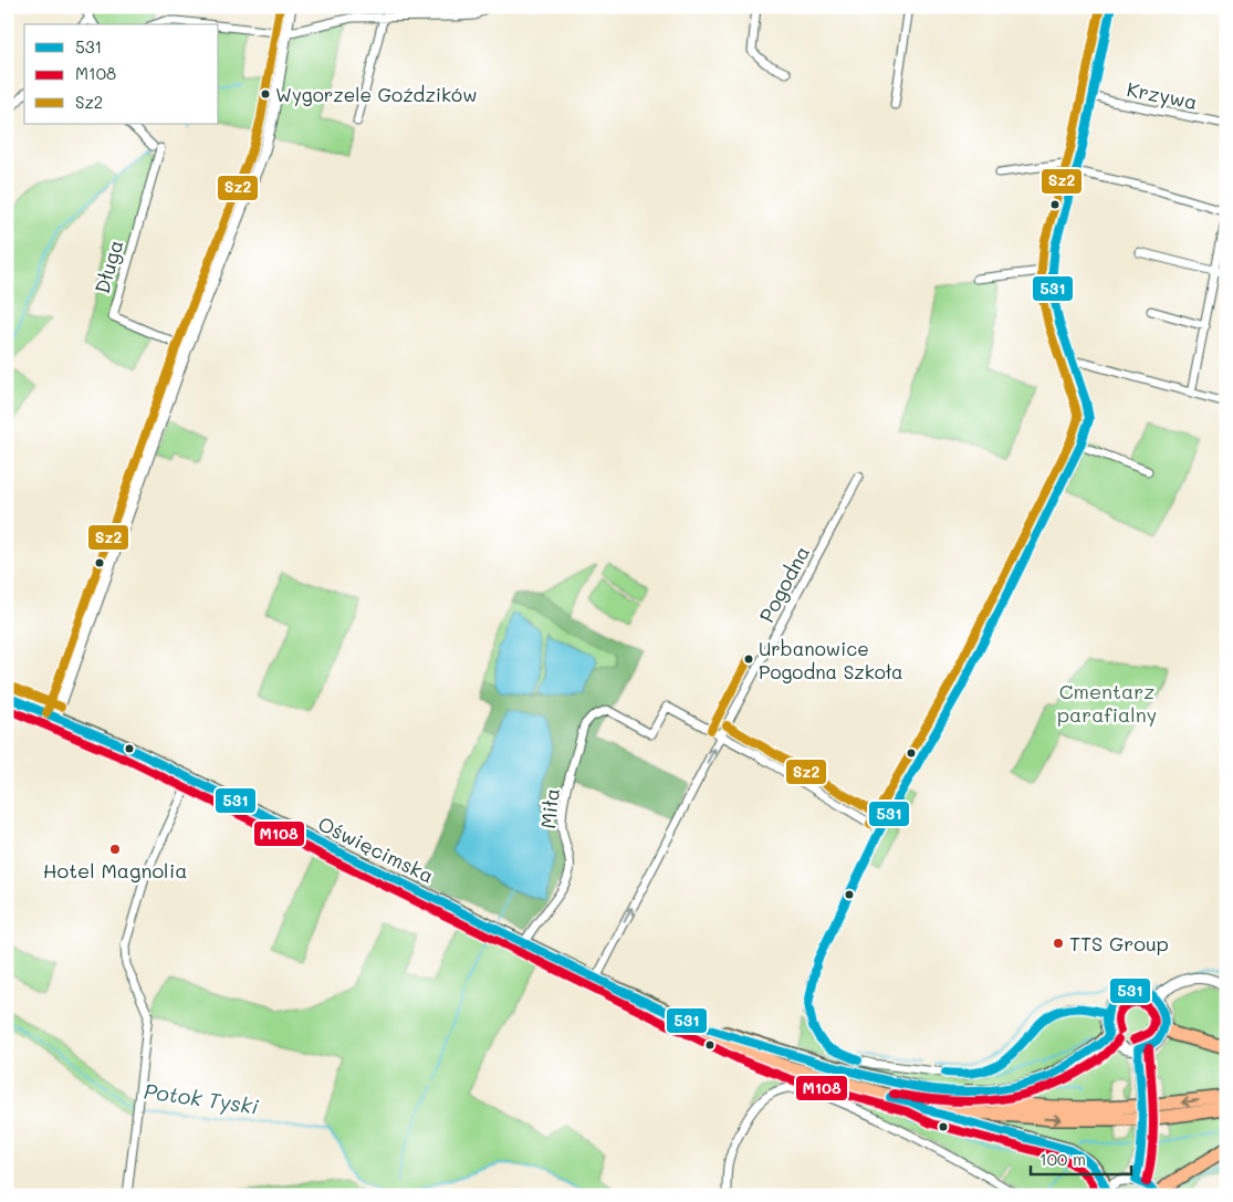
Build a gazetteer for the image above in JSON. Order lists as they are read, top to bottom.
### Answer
{
  "streets": {
    "highway": ["Oświęcimska"],
    "street": [
      "Krzywa",
      "Długa",
      "Pogodna",
      "Miła"
    ]
  },
  "crossings": [
    ["Pogodna", "Miła"],
    ["Pogodna", "Oświęcimska"],
    ["Miła", "Oświęcimska"]
  ],
  "one_way": ["Pogodna"],
  "water": ["Potok Tyski"],
  "parks": ["Cmentarz parafialny"],
  "places": [
    "Wygorzele Goździków",
    "Urbanowice Pogodna Szkoła",
    "Hotel Magnolia",
    "TTS Group"
  ],
  "lines": ["transit line 531", "transit line Sz2", "transit line M108"],
  "legend": ["531", "M108", "Sz2"],
  "scale_bar": "100 m"
}
